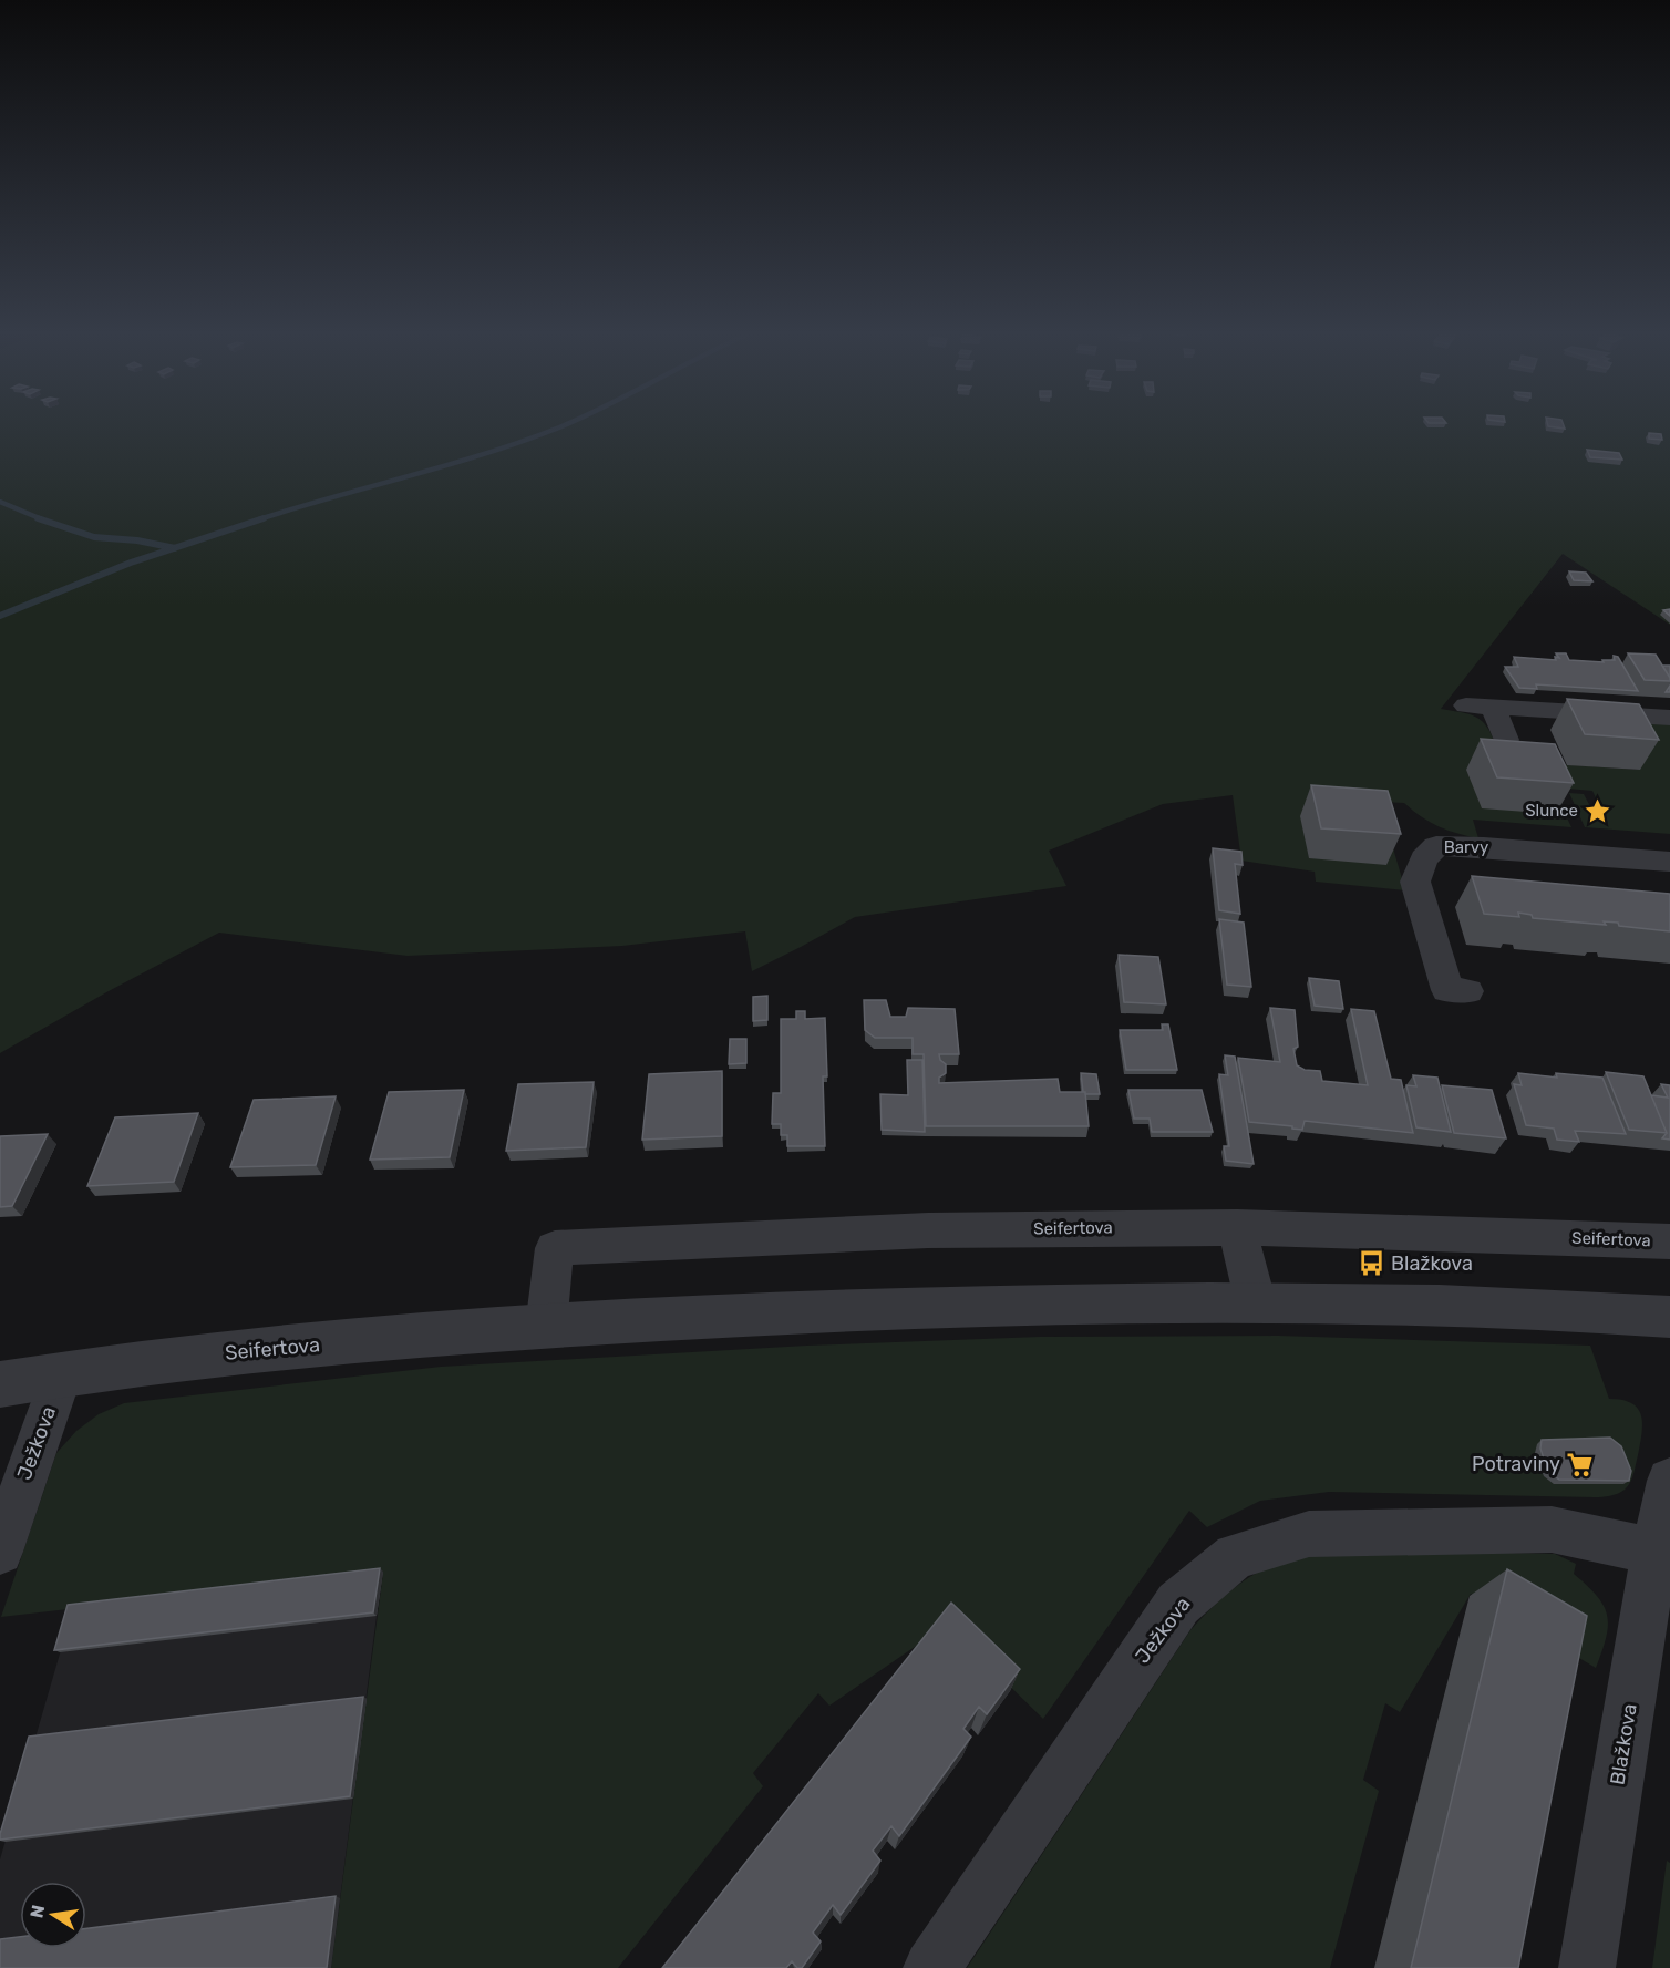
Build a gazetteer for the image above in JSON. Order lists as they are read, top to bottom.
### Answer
{
  "streets": {
    "street": [
      "Barvy",
      "Seifertova",
      "Ježkova",
      "Blažkova"
    ]
  },
  "crossings": [
    ["Seifertova", "Ježkova"],
    ["Ježkova", "Blažkova"]
  ],
  "places": {
    "place": ["Slunce"],
    "bus stop": ["Blažkova"],
    "supermarket": ["Potraviny"]
  },
  "north": "left"
}
